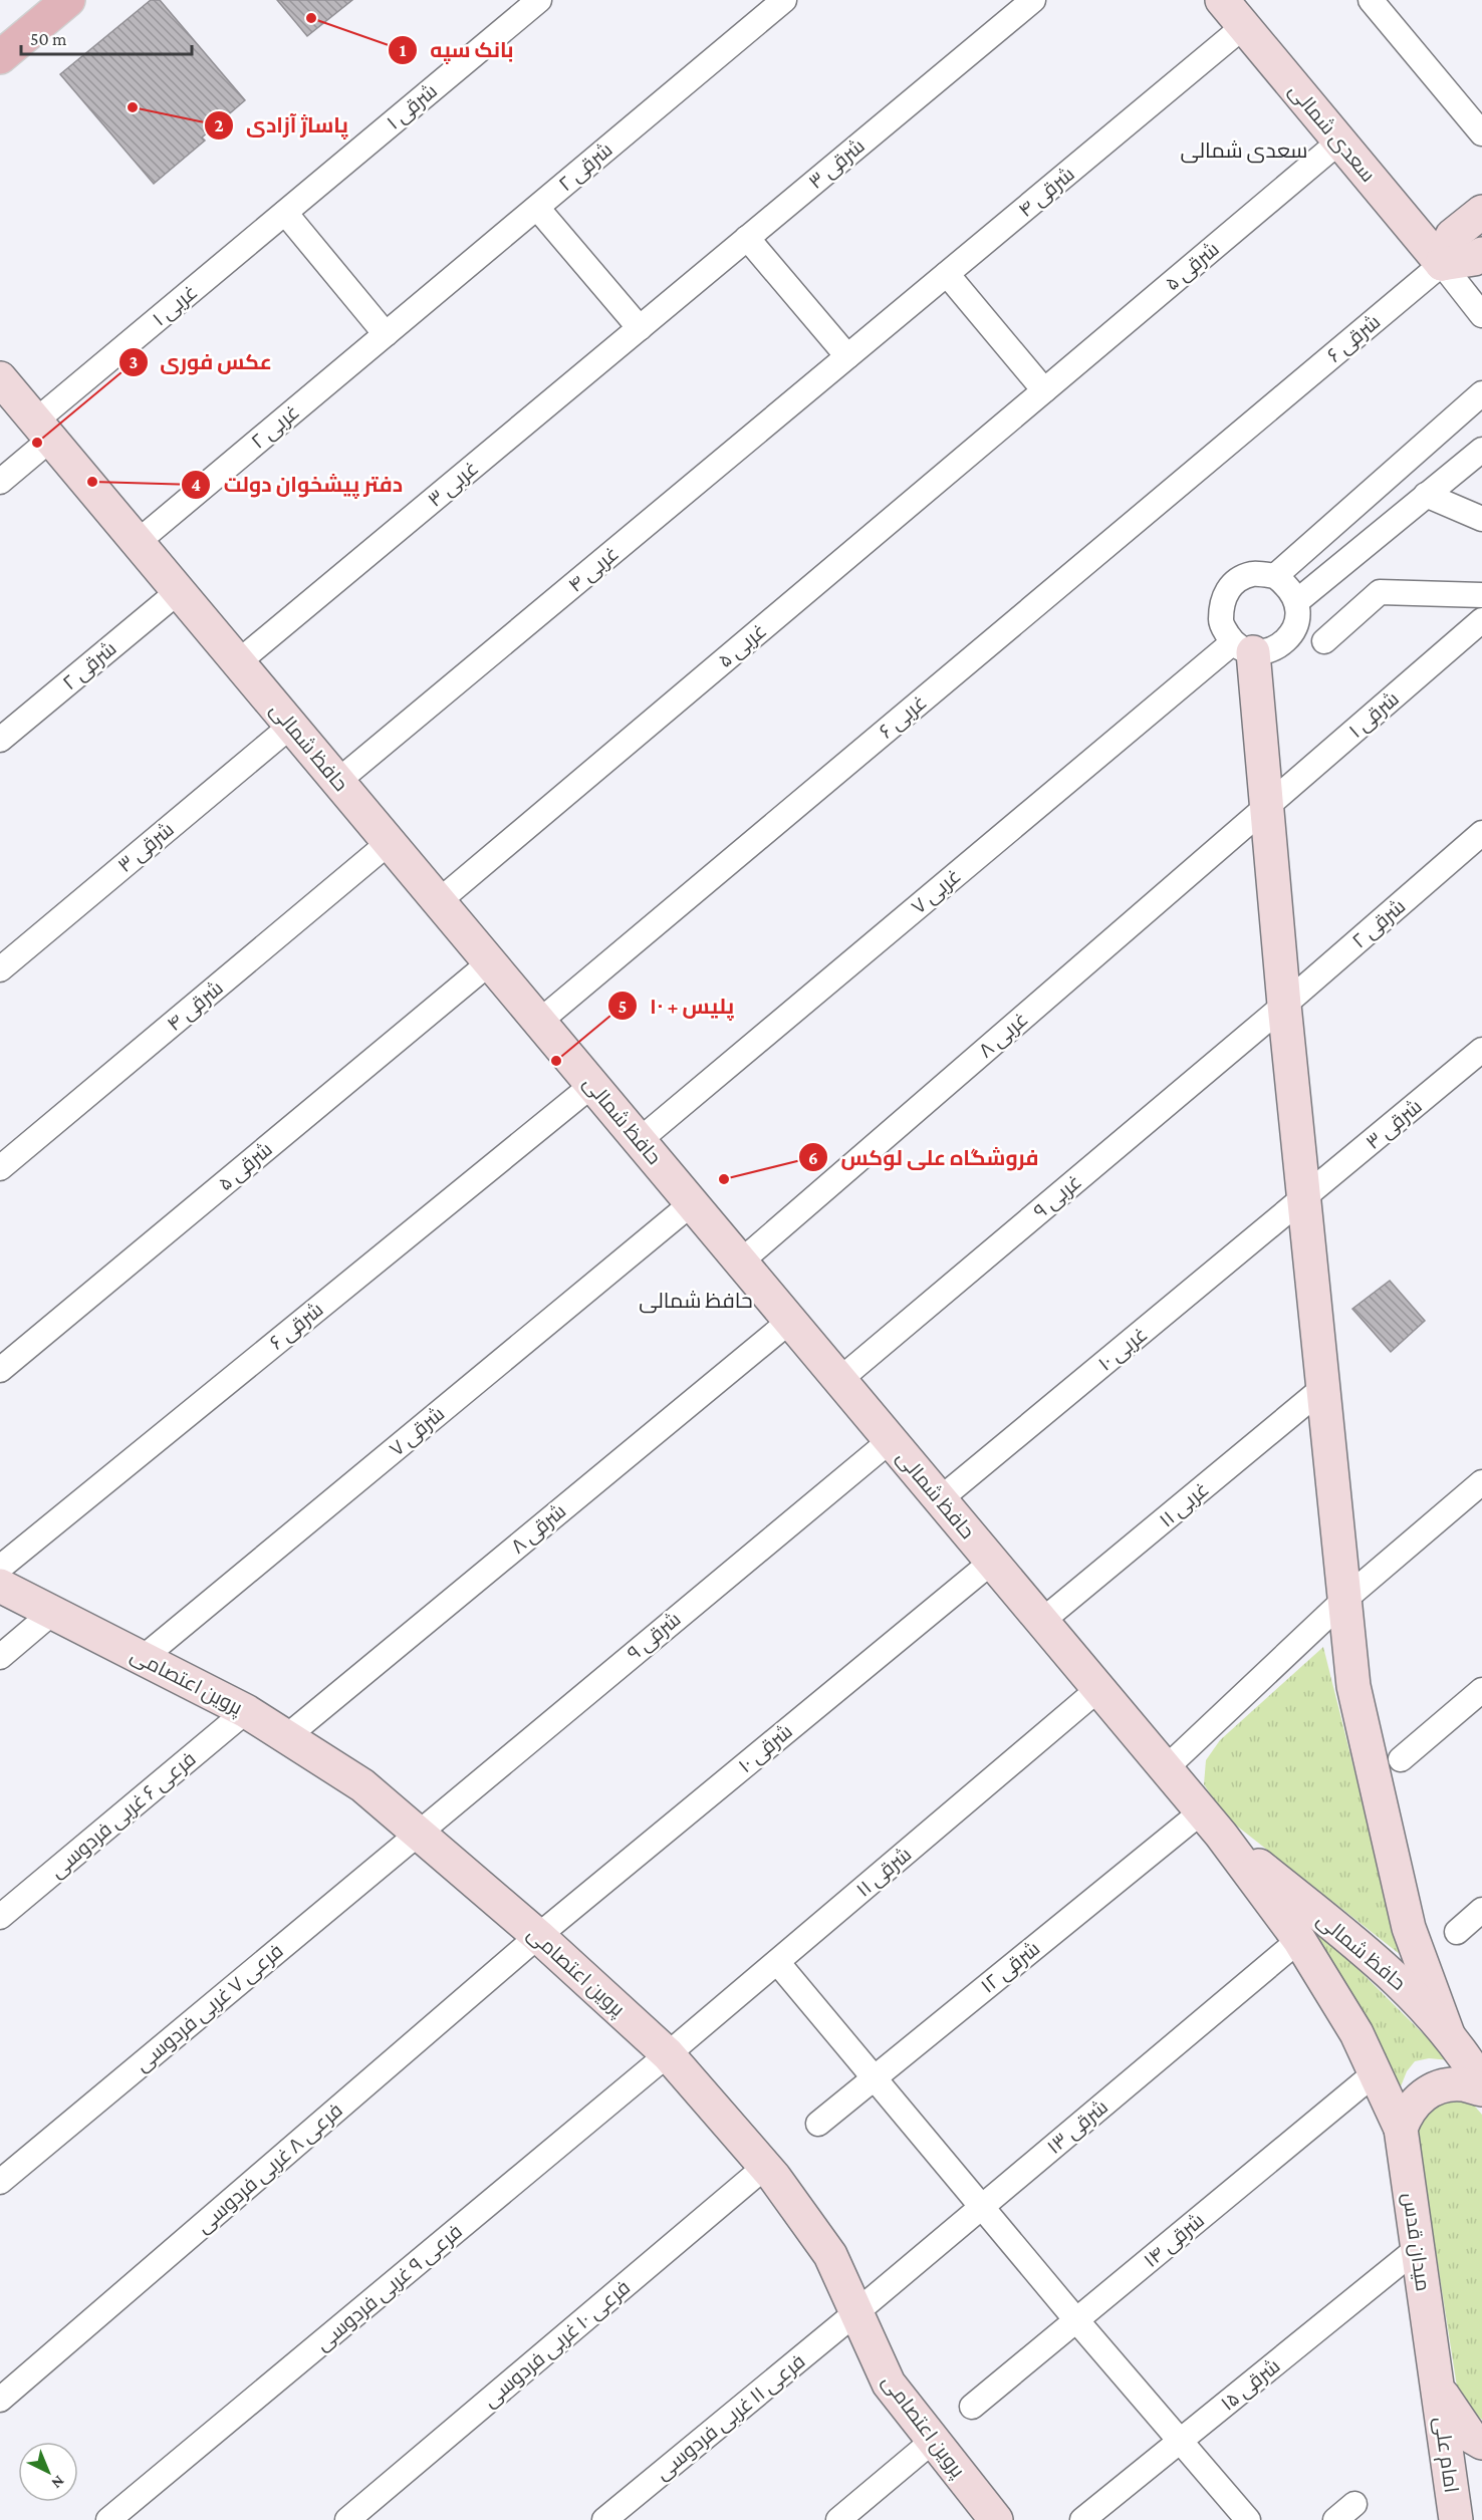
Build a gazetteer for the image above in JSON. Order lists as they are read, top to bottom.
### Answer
{
  "streets": {
    "main road": [
      "سعدی شمالی",
      "حافظ شمالی",
      "پروین اعتصامی",
      "میدان قدس",
      "امام علی"
    ],
    "street": [
      "۱ شرقی",
      "۳ شرقی",
      "۲ شرقی",
      "۴ شرقی",
      "۵ شرقی",
      "۱ غربی",
      "۶ شرقی",
      "۲ غربی",
      "۳ غربی",
      "۴ غربی",
      "۵ غربی",
      "۶ غربی",
      "۷ غربی",
      "۸ غربی",
      "۹ غربی",
      "۱۰ غربی",
      "۷ شرقی",
      "۱۱ غربی",
      "۸ شرقی",
      "شرقی ۹",
      "شرقی ۱۰",
      "فرعی ۶ غربی فردوسی",
      "۱۱ شرقی",
      "۱۲ شرقی",
      "فرعی ۷ غربی فردوسی",
      "۱۳ شرقی",
      "فرعی ۸ غربی فردوسی",
      "۱۴ شرقی",
      "فرعی ۹ غربی فردوسی",
      "فرعی ۱۰ غربی فردوسی",
      "۱۵ شرقی",
      "فرعی ۱۱ غربی فردوسی"
    ]
  },
  "crossings": [
    ["۱ شرقی", "۱ غربی"],
    ["۱ شرقی", "۸ غربی"],
    ["سعدی شمالی", "۴ شرقی"],
    ["سعدی شمالی", "۵ شرقی"],
    ["سعدی شمالی", "۶ شرقی"],
    ["۳ شرقی", "۳ غربی"],
    ["۳ شرقی", "حافظ شمالی"],
    ["۳ شرقی", "۱۰ غربی"],
    ["۲ شرقی", "۲ غربی"],
    ["۲ شرقی", "حافظ شمالی"],
    ["۲ شرقی", "۹ غربی"],
    ["۴ شرقی", "۴ غربی"],
    ["۴ شرقی", "حافظ شمالی"],
    ["۵ شرقی", "۵ غربی"],
    ["۵ شرقی", "حافظ شمالی"],
    ["۱ غربی", "حافظ شمالی"],
    ["۶ شرقی", "۶ غربی"],
    ["۶ شرقی", "حافظ شمالی"],
    ["۲ غربی", "حافظ شمالی"],
    ["۳ غربی", "حافظ شمالی"],
    ["۴ غربی", "حافظ شمالی"],
    ["۵ غربی", "حافظ شمالی"],
    ["۶ غربی", "حافظ شمالی"],
    ["حافظ شمالی", "۷ غربی"],
    ["حافظ شمالی", "۸ غربی"],
    ["حافظ شمالی", "۹ غربی"],
    ["حافظ شمالی", "۱۰ غربی"],
    ["حافظ شمالی", "۷ شرقی"],
    ["حافظ شمالی", "۱۱ غربی"],
    ["حافظ شمالی", "۸ شرقی"],
    ["حافظ شمالی", "شرقی ۹"],
    ["حافظ شمالی", "شرقی ۱۰"],
    ["حافظ شمالی", "۱۱ شرقی"],
    ["حافظ شمالی", "۱۲ شرقی"],
    ["حافظ شمالی", "۱۳ شرقی"],
    ["حافظ شمالی", "۱۴ شرقی"],
    ["حافظ شمالی", "میدان قدس"],
    ["۷ شرقی", "پروین اعتصامی"],
    ["۸ شرقی", "پروین اعتصامی"],
    ["شرقی ۹", "پروین اعتصامی"],
    ["شرقی ۹", "فرعی ۷ غربی فردوسی"],
    ["پروین اعتصامی", "شرقی ۱۰"],
    ["پروین اعتصامی", "فرعی ۶ غربی فردوسی"],
    ["پروین اعتصامی", "۱۱ شرقی"],
    ["پروین اعتصامی", "فرعی ۷ غربی فردوسی"],
    ["پروین اعتصامی", "۱۳ شرقی"],
    ["پروین اعتصامی", "فرعی ۸ غربی فردوسی"],
    ["پروین اعتصامی", "فرعی ۹ غربی فردوسی"],
    ["پروین اعتصامی", "فرعی ۱۰ غربی فردوسی"],
    ["پروین اعتصامی", "فرعی ۱۱ غربی فردوسی"],
    ["شرقی ۱۰", "فرعی ۸ غربی فردوسی"],
    ["۱۱ شرقی", "فرعی ۹ غربی فردوسی"],
    ["۱۳ شرقی", "فرعی ۱۱ غربی فردوسی"],
    ["میدان قدس", "۱۵ شرقی"],
    ["میدان قدس", "امام علی"]
  ],
  "districts": ["سعدی شمالی", "حافظ شمالی"],
  "places": [
    "بانک سپه",
    "پاساژ آزادی",
    "عکس فوری",
    "دفتر پیشخوان دولت",
    "پلیس + ۱۰",
    "فروشگاه علی لوکس"
  ],
  "scale_bar": "50 m",
  "north": "bottom right"
}
